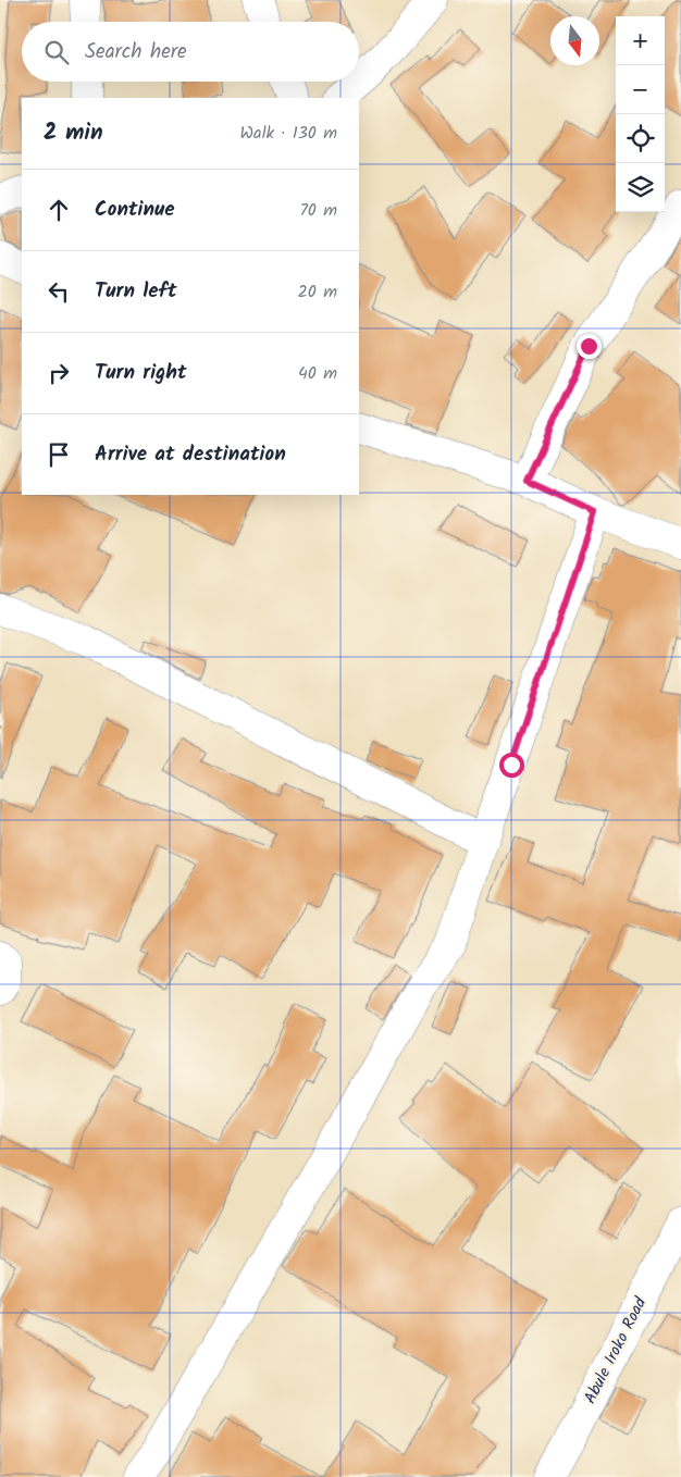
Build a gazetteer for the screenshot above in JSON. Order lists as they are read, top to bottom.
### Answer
{
  "streets": {
    "street": ["Abule Iroko Road"]
  },
  "north": "bottom",
  "page": {
    "map_buttons": ["+", "−"],
    "search": "Search here",
    "heading": ["2 min", "Walk · 130 m"],
    "list": [
      ["Continue", "70 m"],
      ["Turn left", "20 m"],
      ["Turn right", "40 m"],
      "Arrive at destination"
    ]
  }
}
